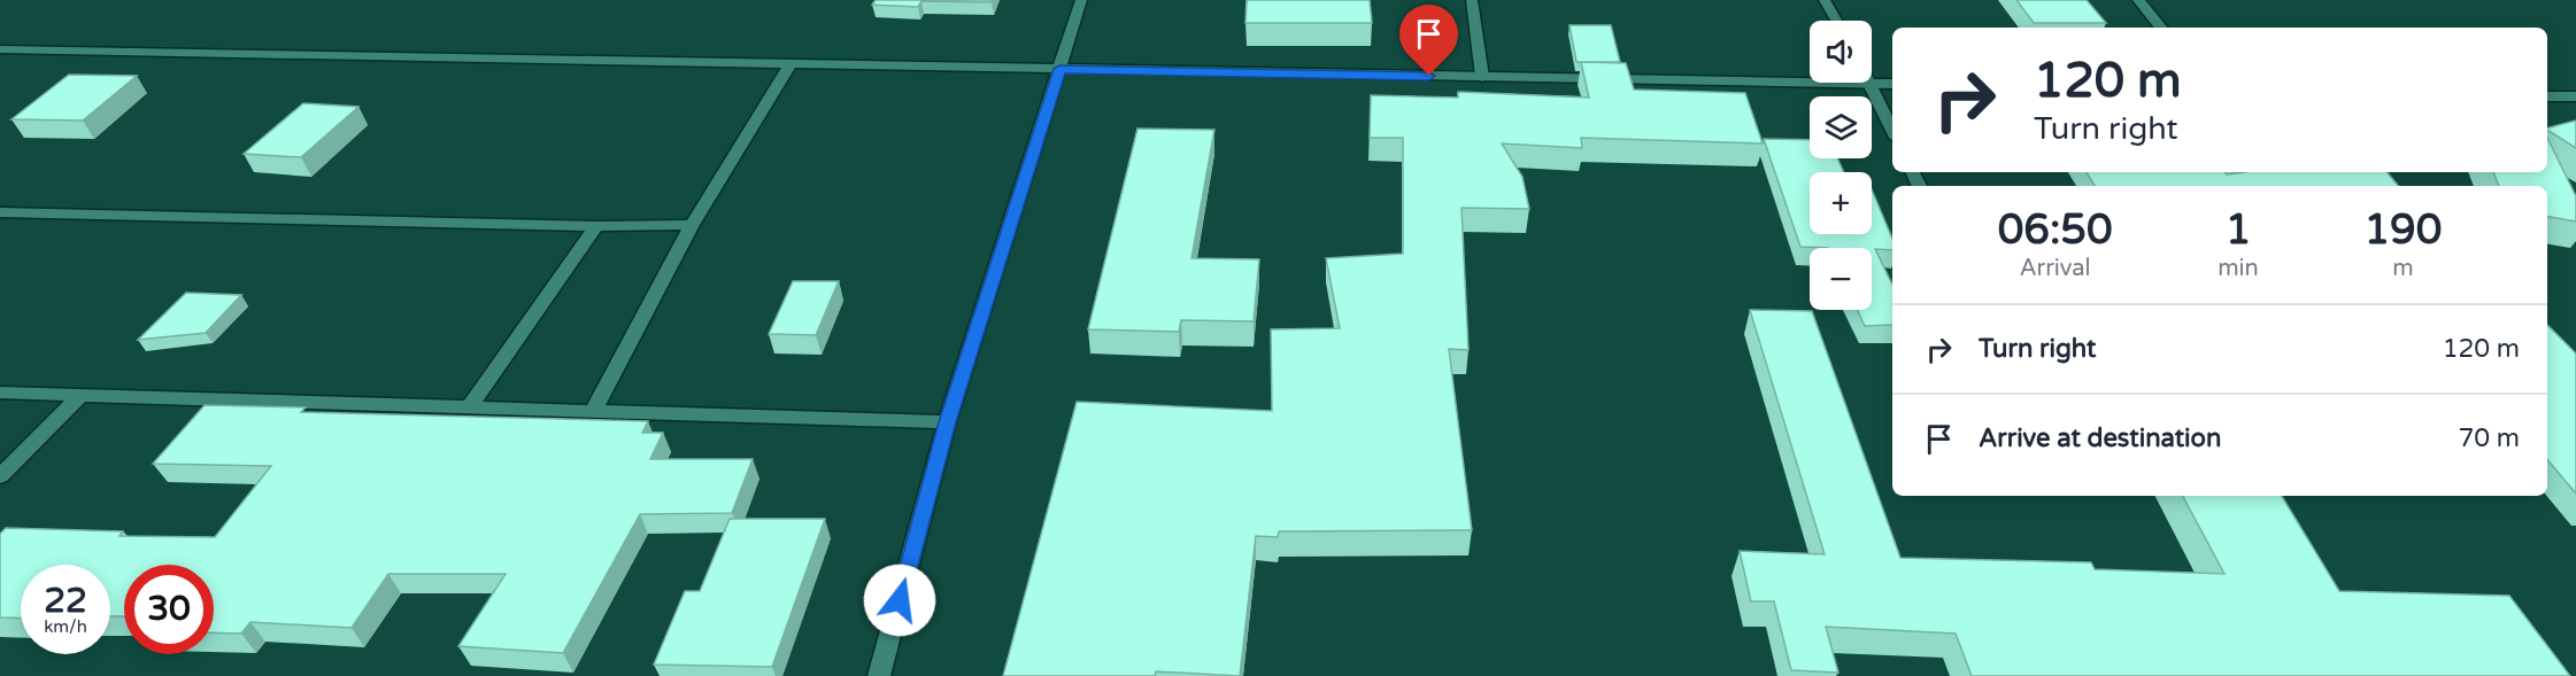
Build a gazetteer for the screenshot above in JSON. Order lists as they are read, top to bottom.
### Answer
{
  "page": {
    "map_buttons": ["+", "−"],
    "turn": ["120 m", "Turn right"],
    "eta": [
      "06:50",
      "Arrival",
      "1",
      "min",
      "190",
      "m"
    ],
    "list": [
      {
        "name": "Turn right",
        "value": "120 m"
      },
      {
        "name": "Arrive at destination",
        "value": "70 m"
      }
    ],
    "speed": "22 km/h",
    "limit": "30"
  }
}
